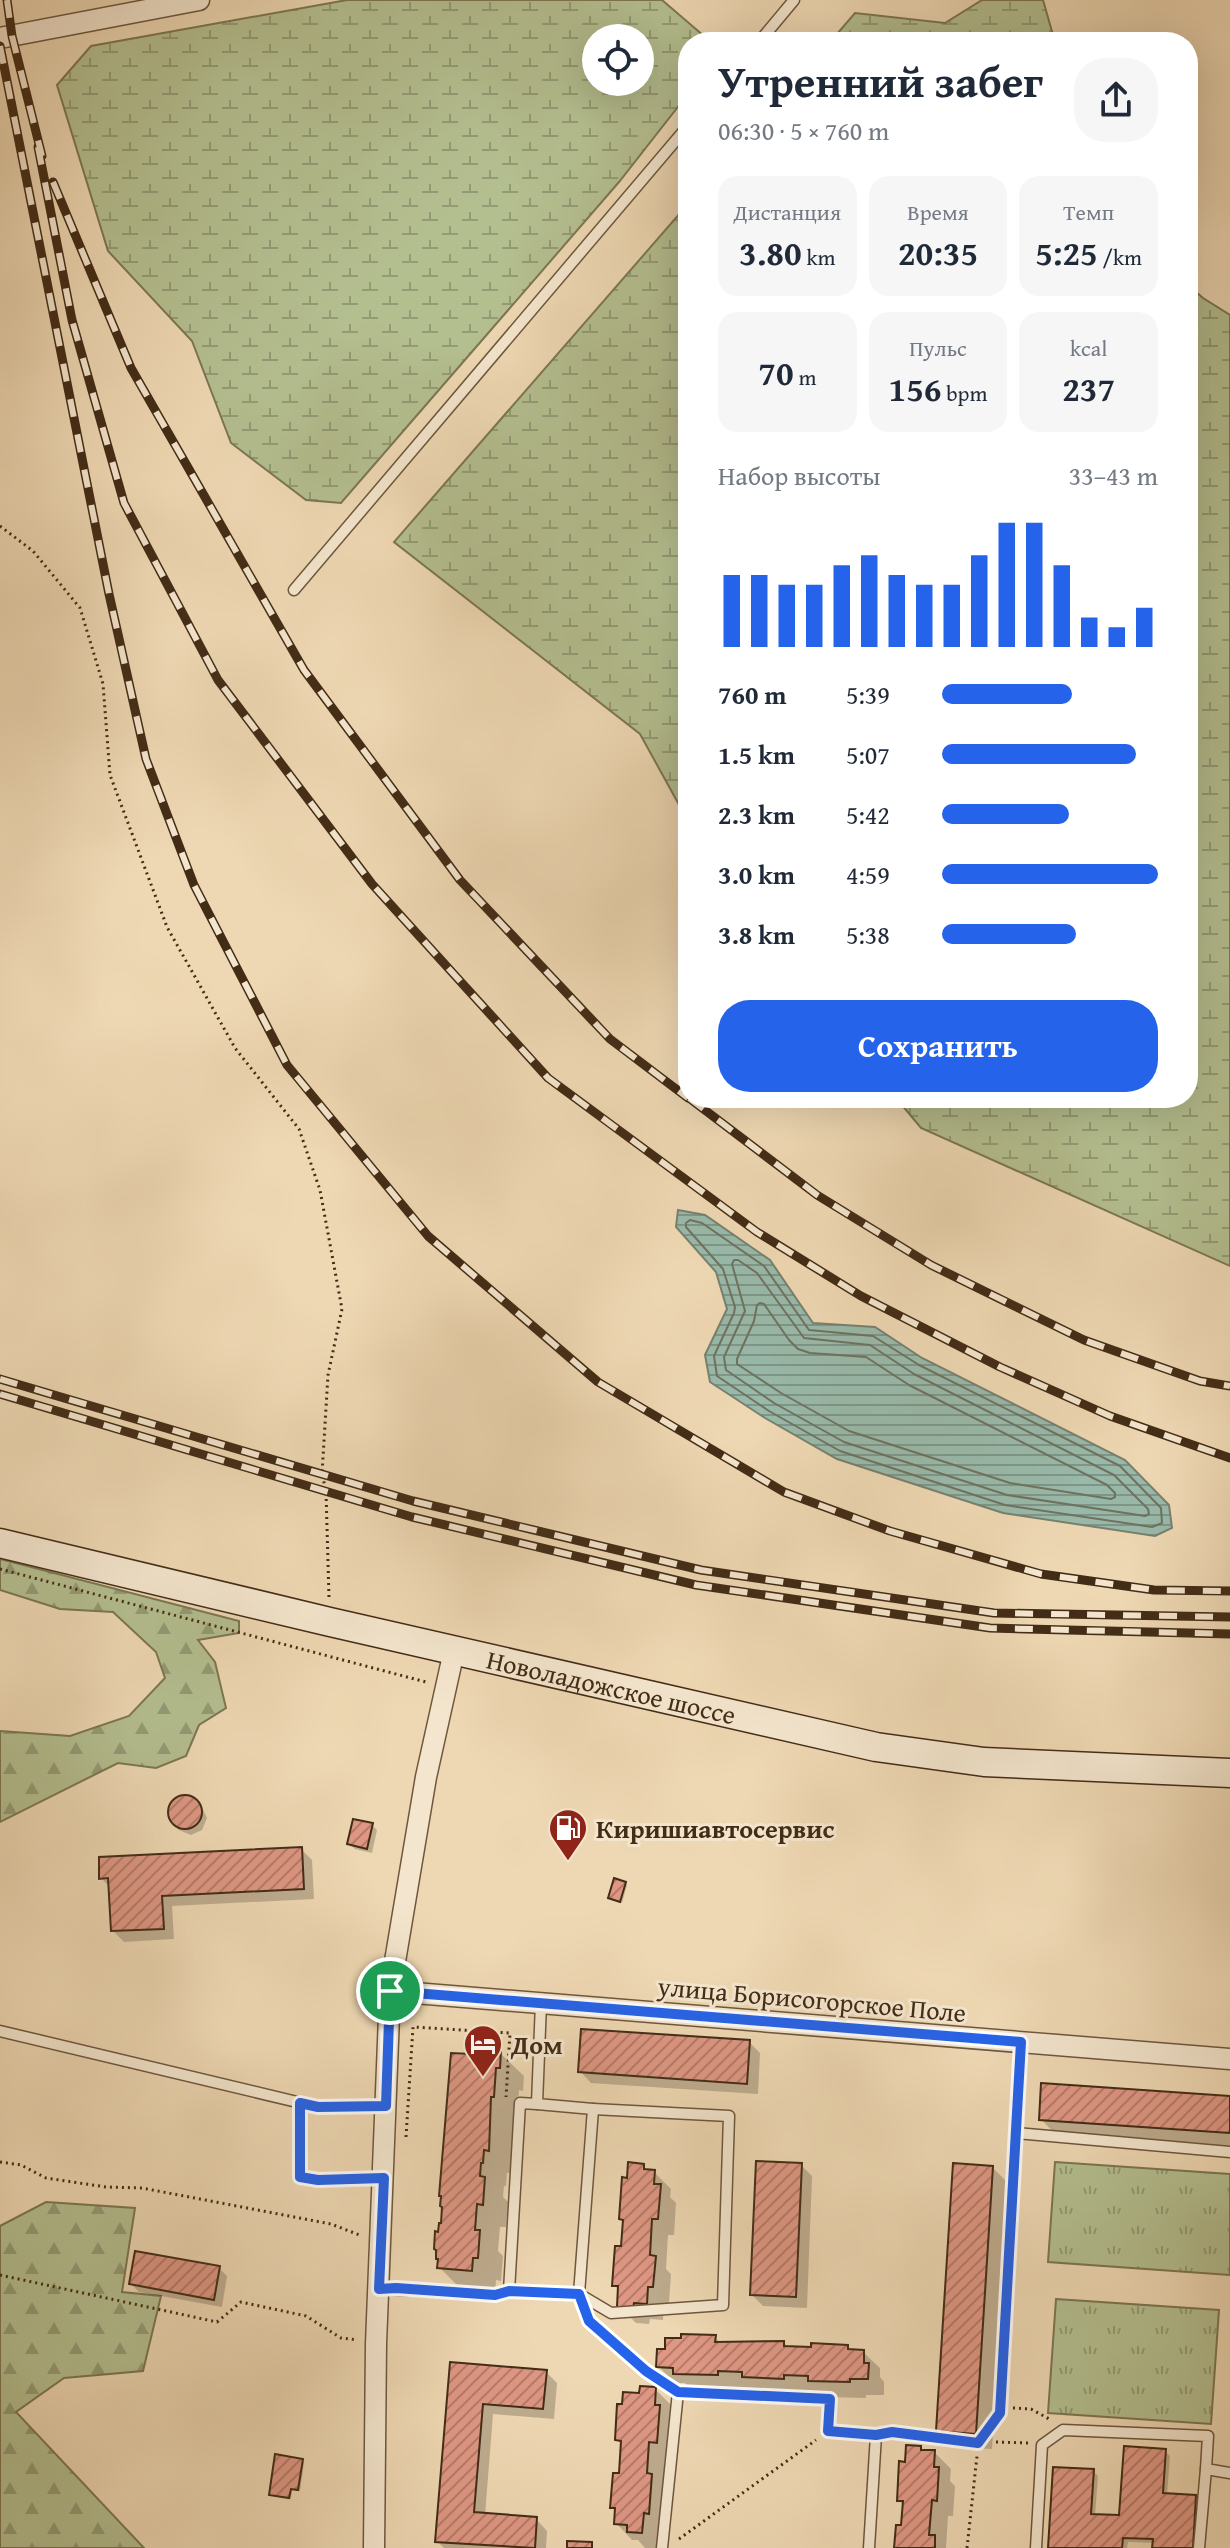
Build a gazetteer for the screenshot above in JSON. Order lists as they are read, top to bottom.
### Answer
{
  "streets": {
    "main road": ["Новоладожское шоссе"],
    "street": ["улица Борисогорское Поле"]
  },
  "places": {
    "fuel station": ["Киришиавтосервис"],
    "hotel": ["Дом"]
  },
  "page": {
    "heading": ["Утренний забег", "06:30 · 5 × 760 m"],
    "stats": [
      ["Дистанция", "3.80 km"],
      ["Время", "20:35"],
      ["Темп", "5:25 /km"],
      ["70 m"],
      ["Пульс", "156 bpm"],
      ["kcal", "237"]
    ],
    "chart": ["Набор высоты", "33–43 m"],
    "list": [
      {
        "name": "760 m",
        "note": "5:39"
      },
      {
        "name": "1.5 km",
        "note": "5:07"
      },
      {
        "name": "2.3 km",
        "note": "5:42"
      },
      {
        "name": "3.0 km",
        "note": "4:59"
      },
      {
        "name": "3.8 km",
        "note": "5:38"
      }
    ],
    "buttons": "Сохранить"
  }
}
